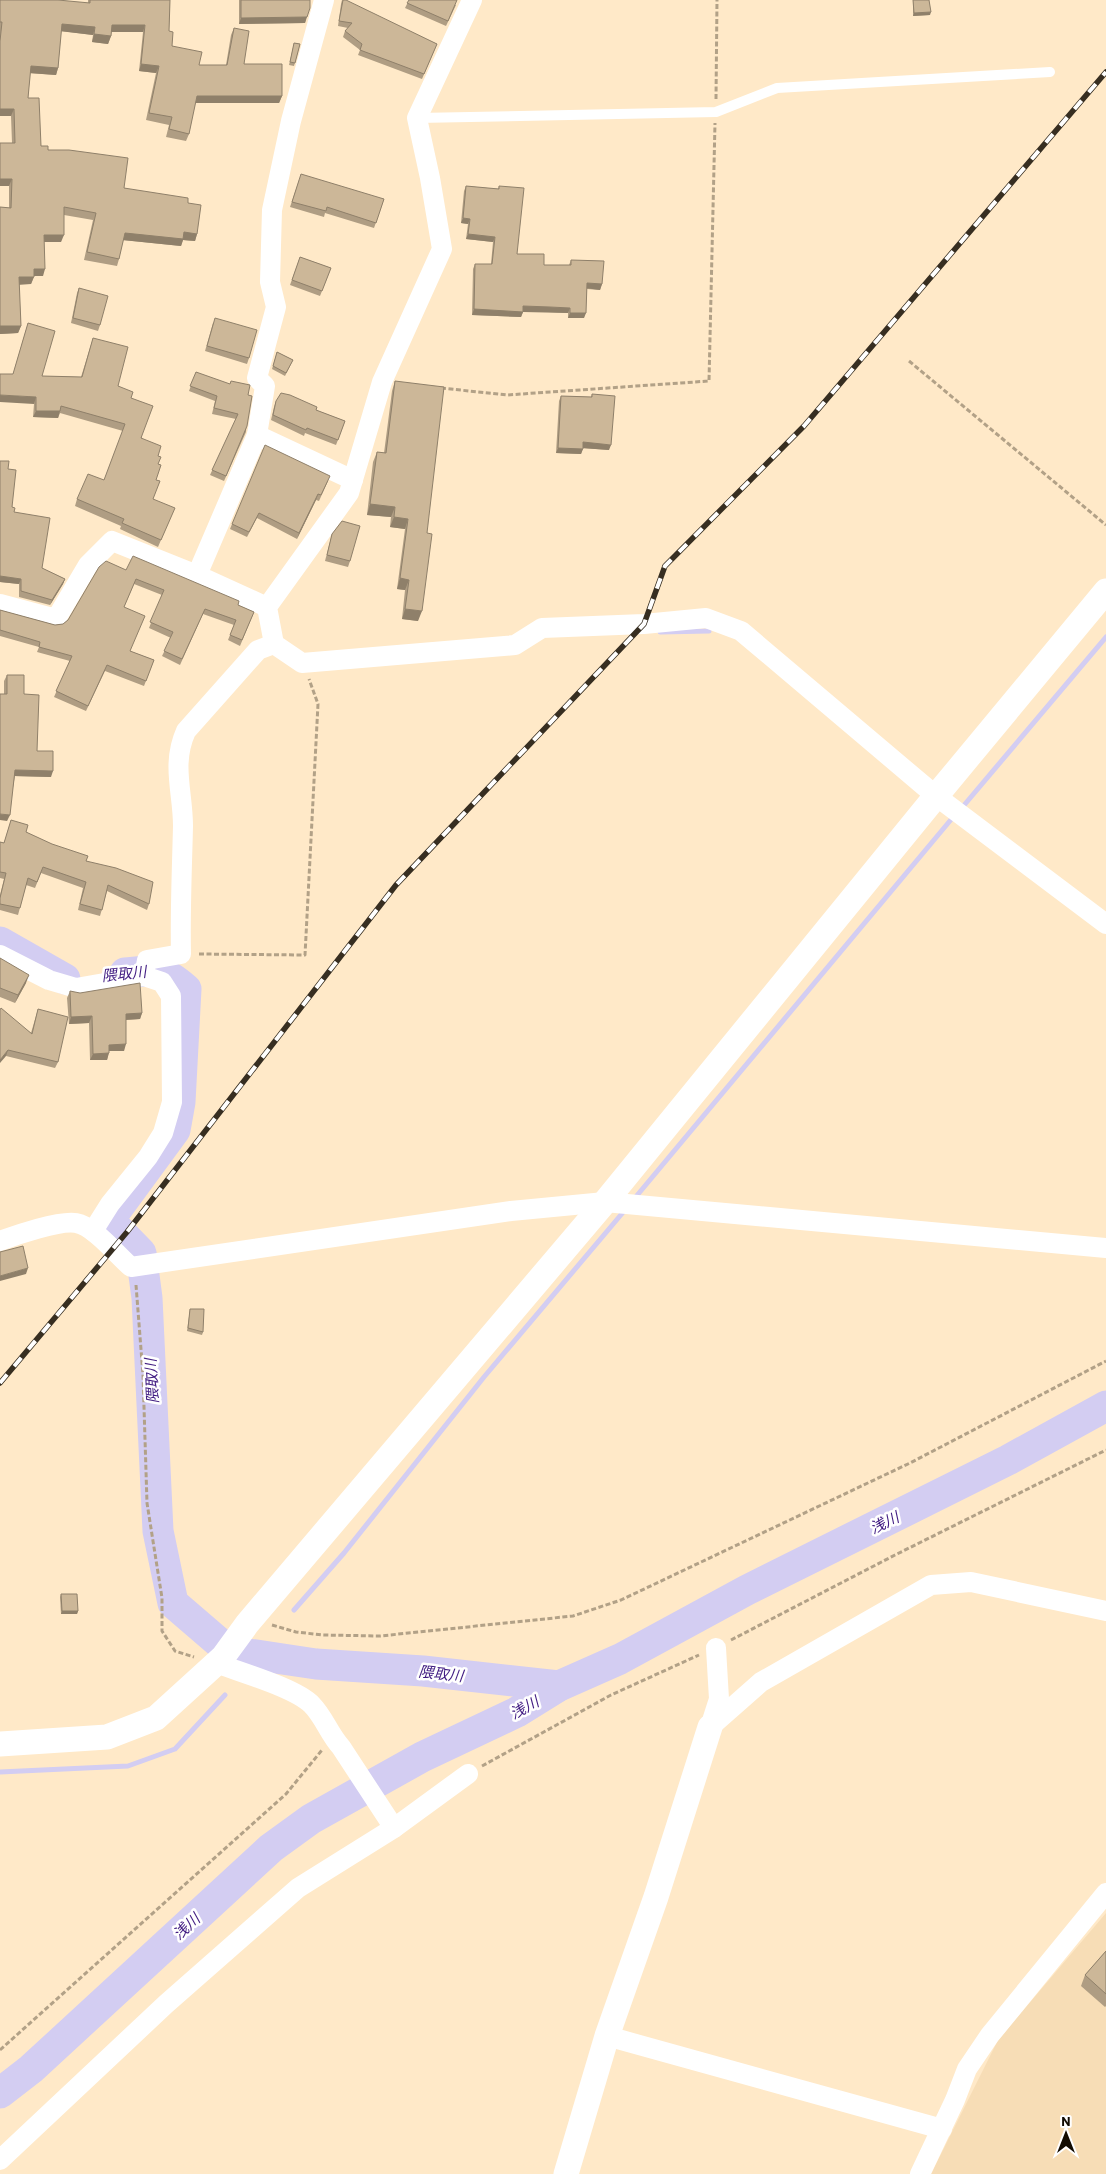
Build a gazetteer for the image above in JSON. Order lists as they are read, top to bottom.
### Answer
{
  "water": ["隈取川", "浅川"],
  "north": "top"
}
